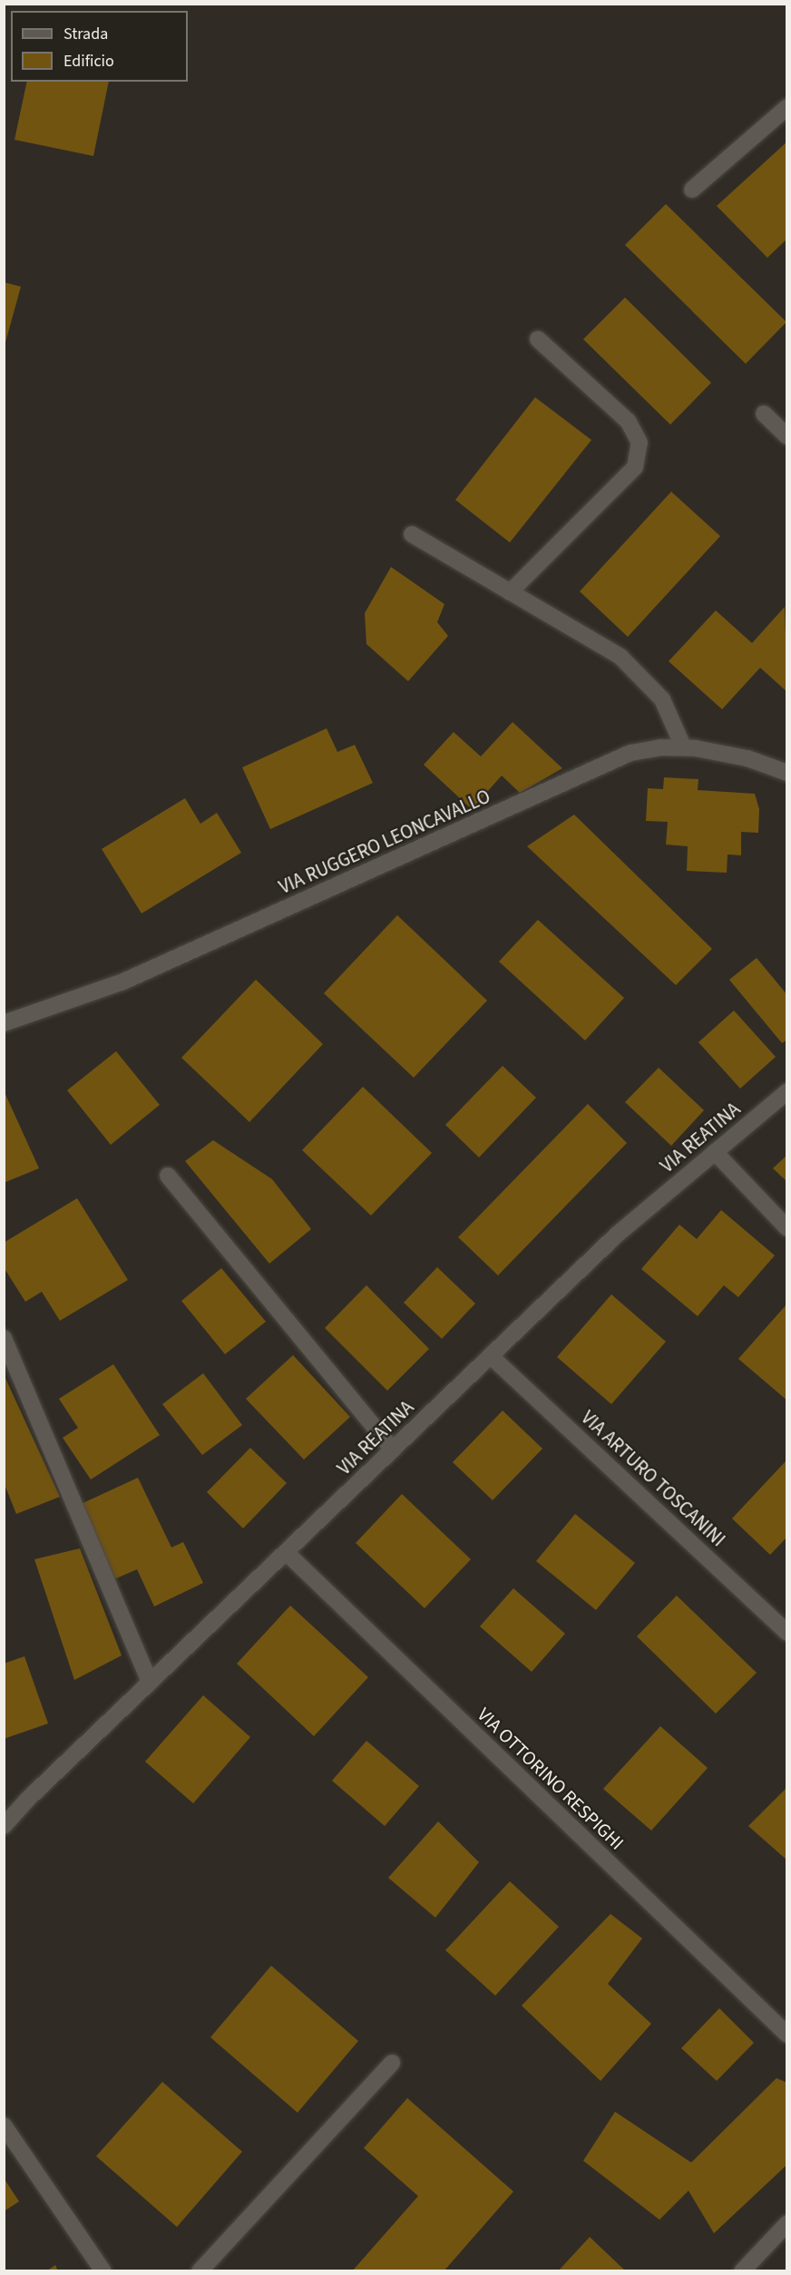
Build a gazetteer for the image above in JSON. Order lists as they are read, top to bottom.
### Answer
{
  "streets": {
    "street": [
      "VIA RUGGERO LEONCAVALLO",
      "VIA REATINA",
      "VIA ARTURO TOSCANINI",
      "VIA OTTORINO RESPIGHI"
    ]
  },
  "crossings": [
    ["VIA REATINA", "VIA ARTURO TOSCANINI"],
    ["VIA REATINA", "VIA OTTORINO RESPIGHI"]
  ],
  "legend": ["Strada", "Edificio"]
}
